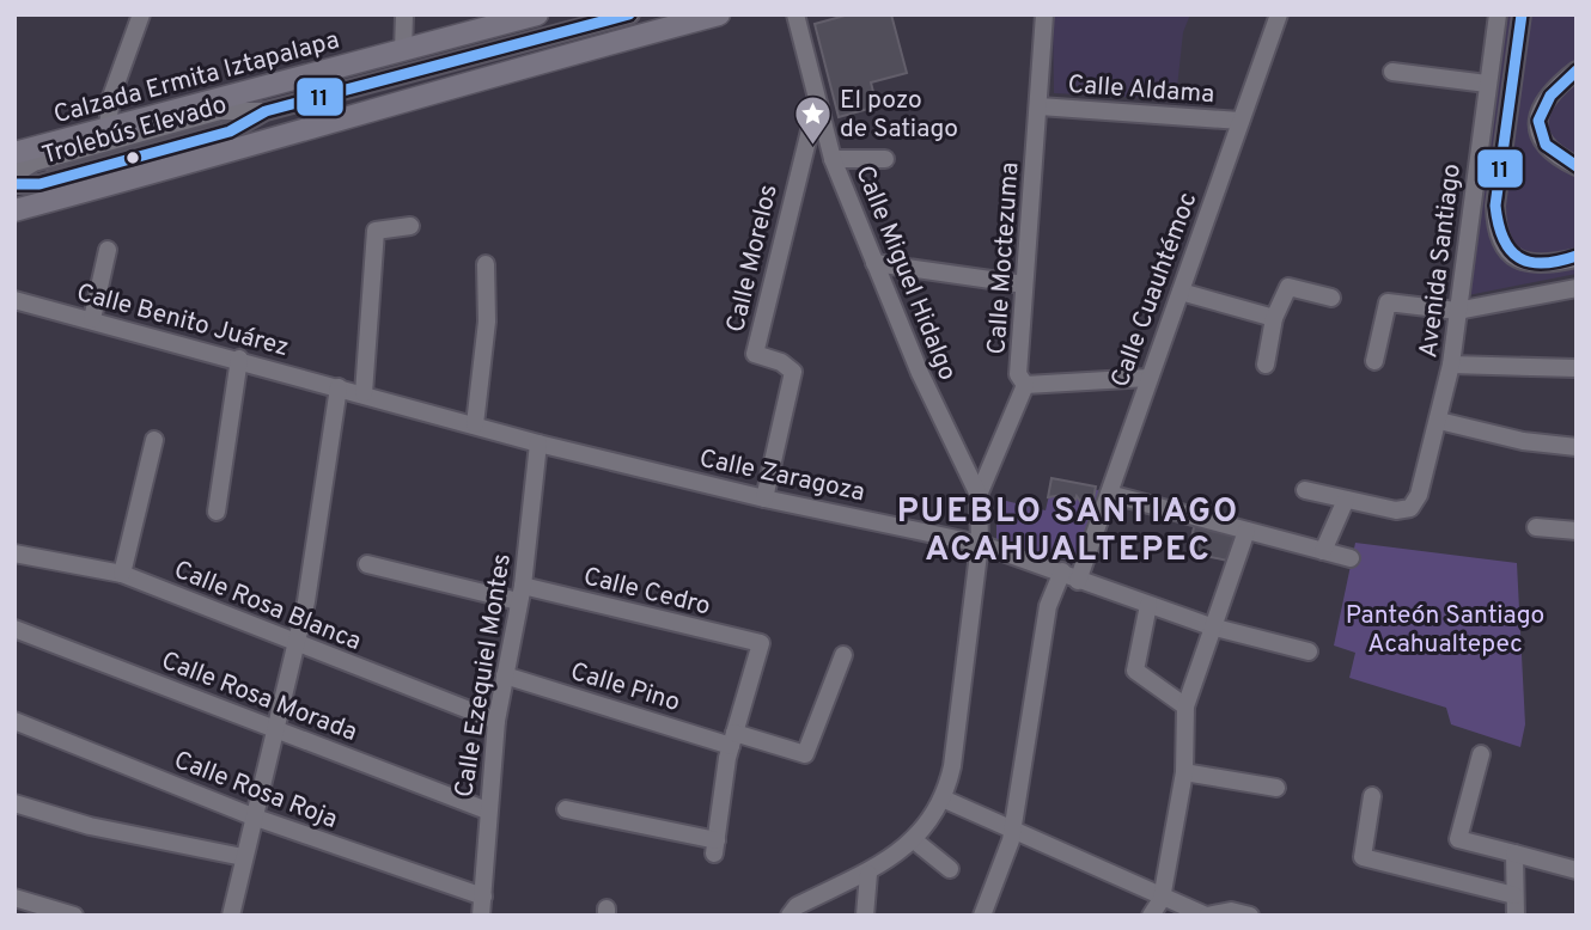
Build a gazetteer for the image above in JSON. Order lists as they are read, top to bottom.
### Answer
{
  "streets": {
    "main road": ["Calzada Ermita Iztapalapa"],
    "street": [
      "Calle Aldama",
      "Trolebús Elevado",
      "Calle Morelos",
      "Calle Moctezuma",
      "Avenida Santiago",
      "Calle Miguel Hidalgo",
      "Calle Cuauhtémoc",
      "Calle Benito Juárez",
      "Calle Zaragoza",
      "Calle Cedro",
      "Calle Rosa Blanca",
      "Calle Ezequiel Montes",
      "Calle Pino",
      "Calle Rosa Morada",
      "Calle Rosa Roja"
    ]
  },
  "crossings": [
    ["Calle Aldama", "Calle Moctezuma"],
    ["Calle Aldama", "Calle Cuauhtémoc"],
    ["Calle Morelos", "Calle Miguel Hidalgo"],
    ["Calle Morelos", "Calle Zaragoza"],
    ["Calle Moctezuma", "Calle Miguel Hidalgo"],
    ["Calle Miguel Hidalgo", "Calle Zaragoza"],
    ["Calle Cuauhtémoc", "Calle Zaragoza"],
    ["Calle Benito Juárez", "Calle Zaragoza"],
    ["Calle Zaragoza", "Calle Ezequiel Montes"],
    ["Calle Cedro", "Calle Ezequiel Montes"],
    ["Calle Cedro", "Calle Pino"],
    ["Calle Rosa Blanca", "Calle Ezequiel Montes"],
    ["Calle Ezequiel Montes", "Calle Pino"],
    ["Calle Ezequiel Montes", "Calle Rosa Morada"],
    ["Calle Ezequiel Montes", "Calle Rosa Roja"]
  ],
  "districts": ["PUEBLO SANTIAGO ACAHUALTEPEC"],
  "parks": ["Panteón Santiago Acahualtepec"],
  "places": {
    "place": ["El pozo de Satiago"]
  },
  "lines": ["transit line 11"]
}
